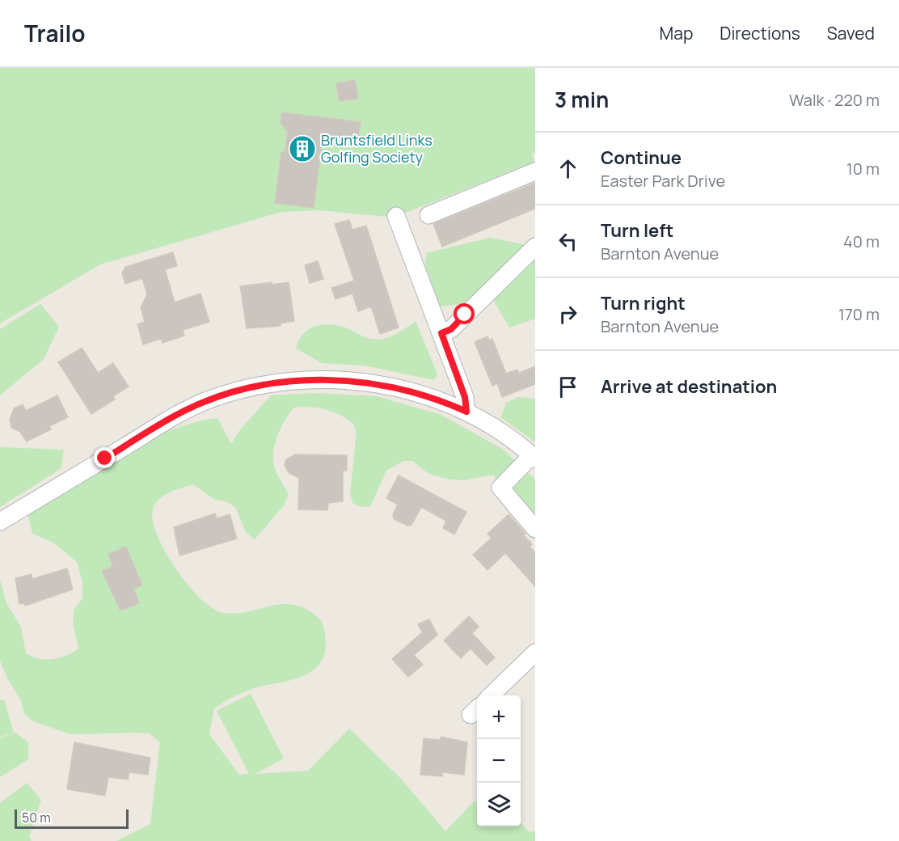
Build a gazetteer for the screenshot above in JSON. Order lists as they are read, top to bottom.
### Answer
{
  "places": {
    "building": ["Bruntsfield Links Golfing Society"]
  },
  "scale_bar": "50 m",
  "page": {
    "header": "Trailo",
    "nav": ["Map", "Directions", "Saved"],
    "heading": ["3 min", "Walk · 220 m"],
    "list": [
      ["Continue", "Easter Park Drive", "10 m"],
      ["Turn left", "Barnton Avenue", "40 m"],
      ["Turn right", "Barnton Avenue", "170 m"],
      "Arrive at destination"
    ],
    "map_buttons": ["+", "−"],
    "scale": "50 m"
  }
}
